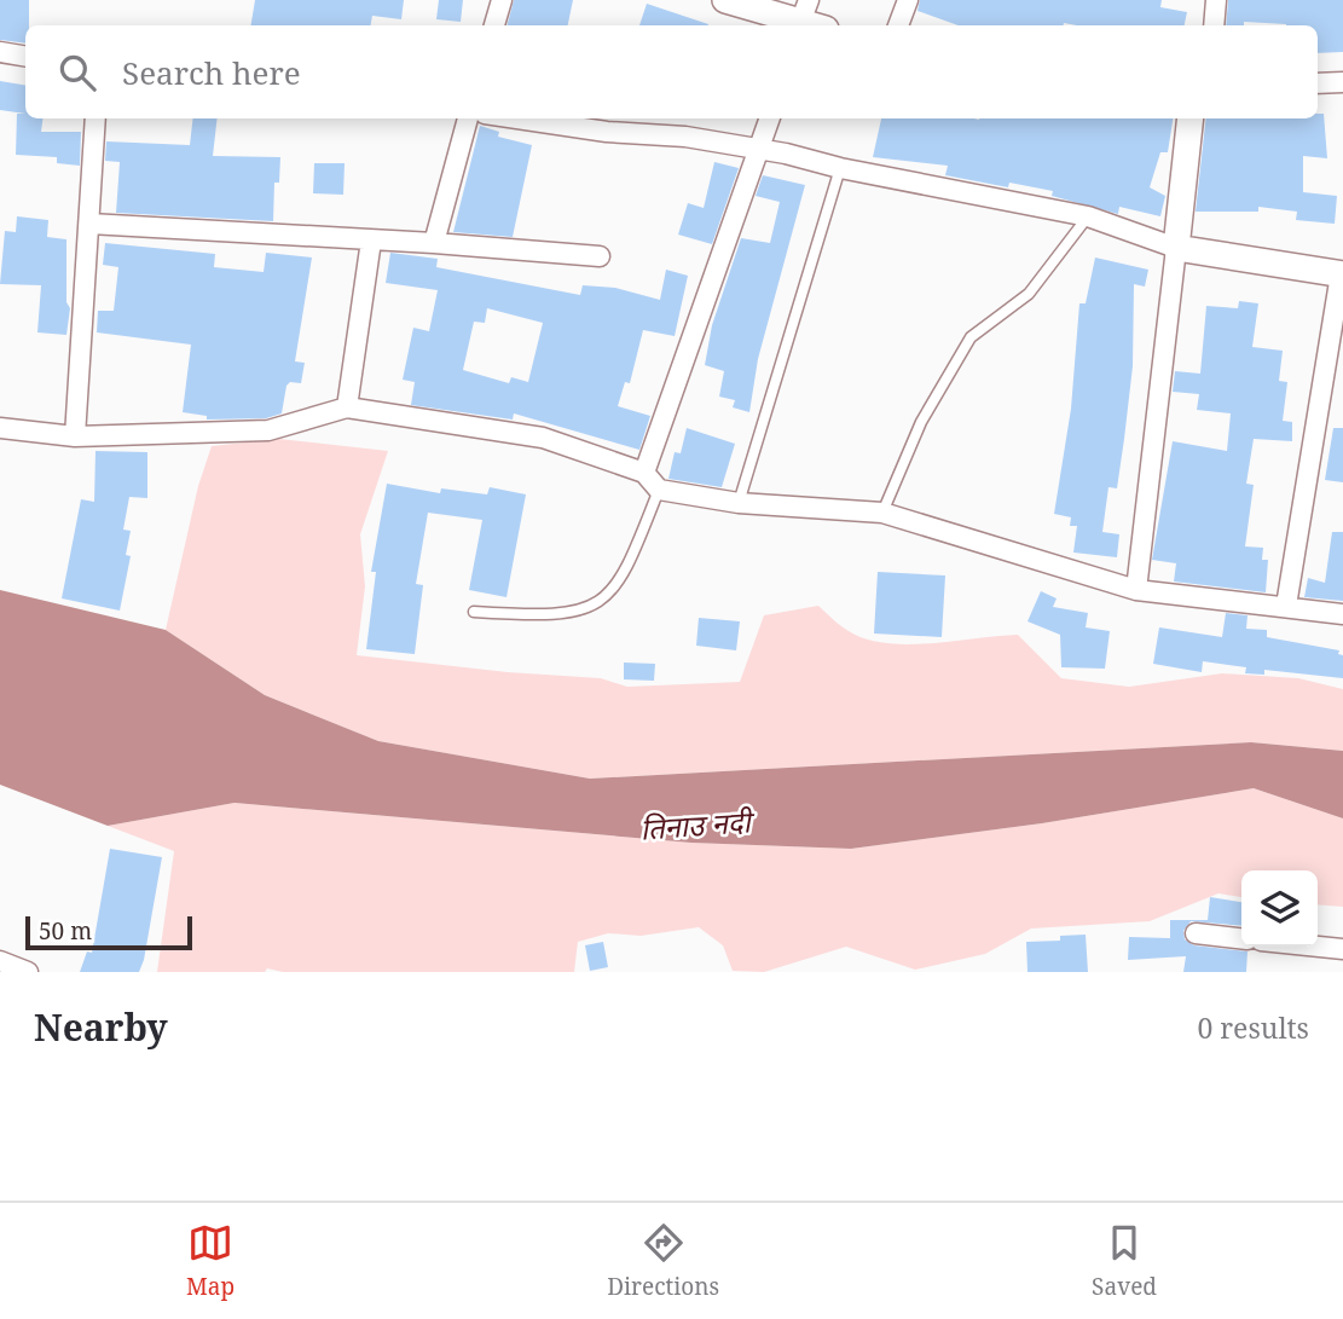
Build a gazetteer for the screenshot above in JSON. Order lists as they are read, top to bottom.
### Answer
{
  "water": ["तिनाउ नदी"],
  "scale_bar": "50 m",
  "page": {
    "search": "Search here",
    "scale": "50 m",
    "heading": ["Nearby", "0 results"],
    "nav": ["Map", "Directions", "Saved"]
  }
}
